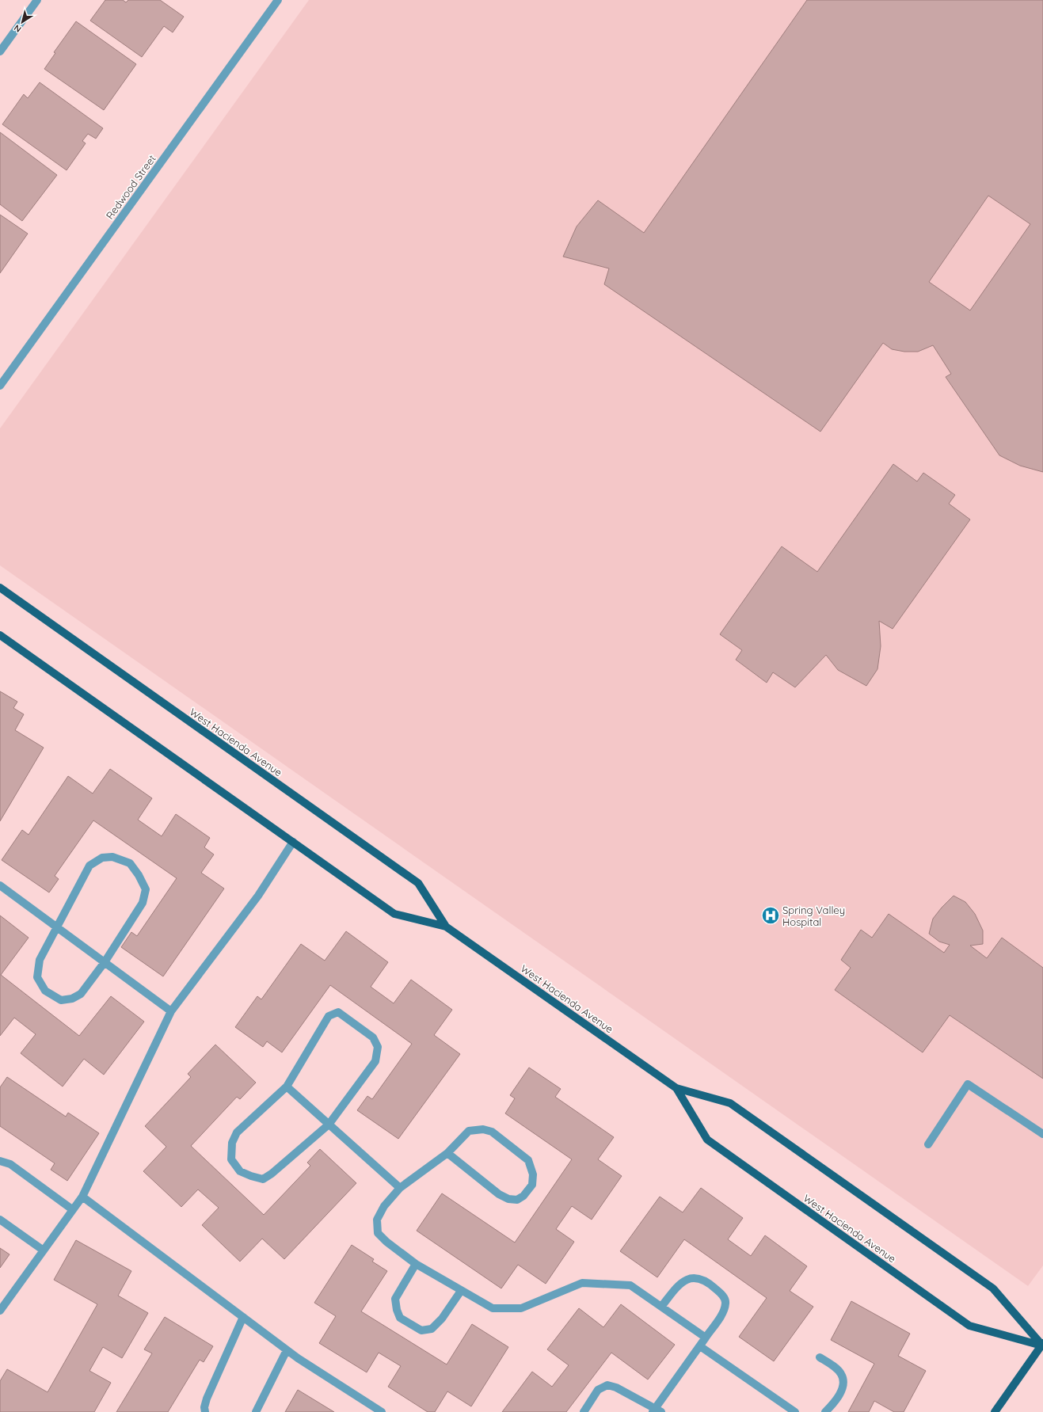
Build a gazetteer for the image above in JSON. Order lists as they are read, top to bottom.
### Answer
{
  "streets": {
    "main road": ["West Hacienda Avenue"],
    "street": ["Redwood Street"]
  },
  "places": {
    "hospital": ["Spring Valley Hospital"]
  },
  "north": "bottom left"
}
